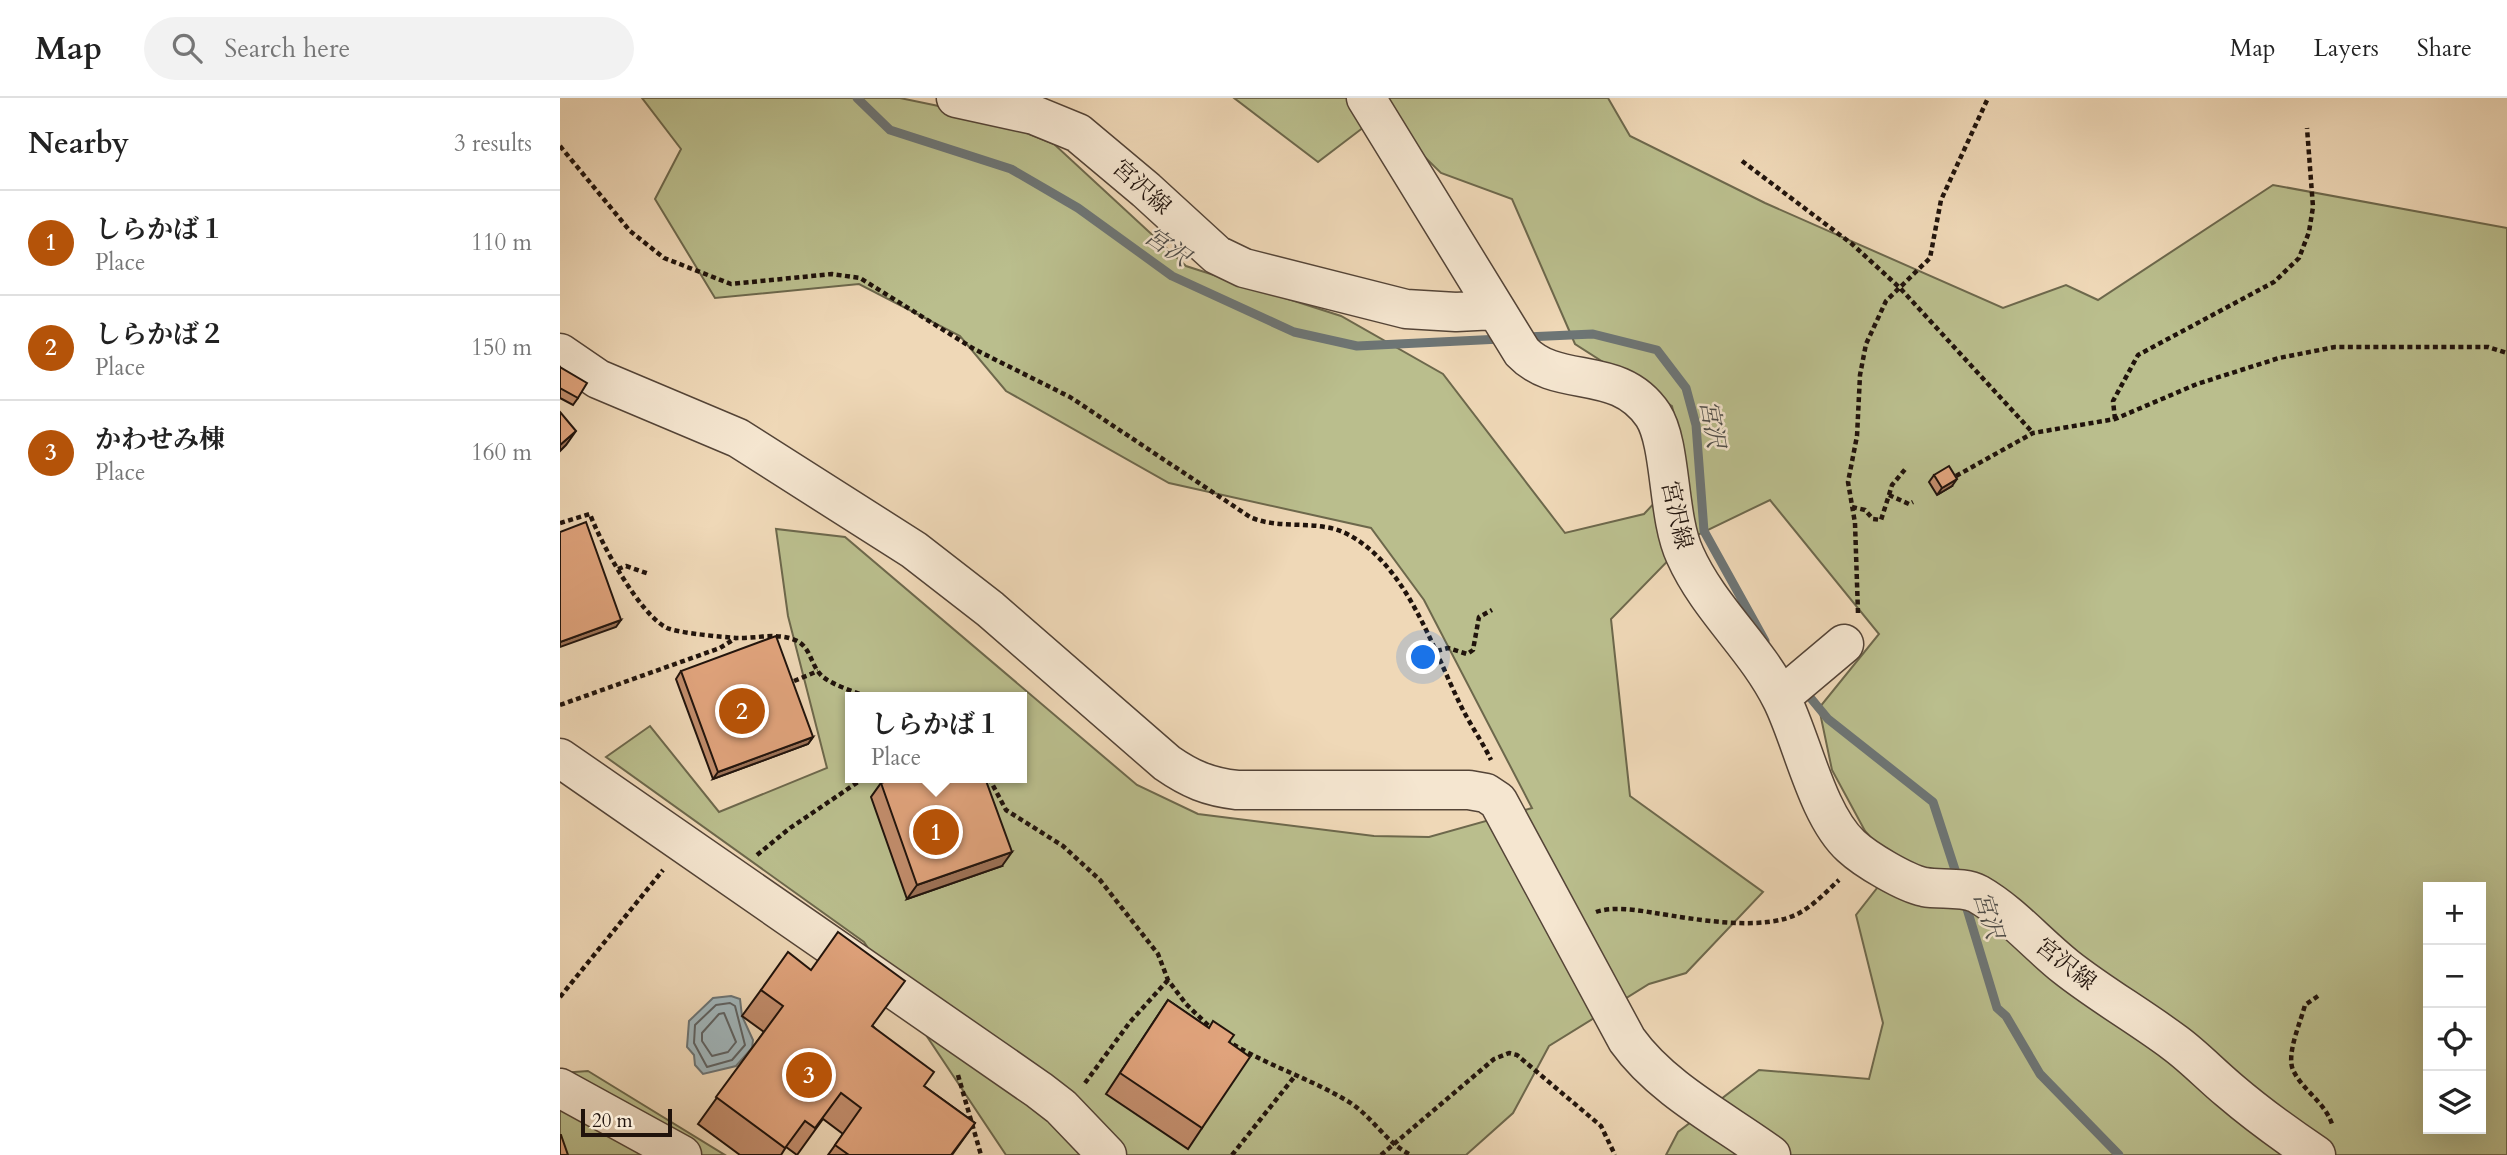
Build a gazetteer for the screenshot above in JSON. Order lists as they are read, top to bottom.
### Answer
{
  "streets": {
    "street": ["宮沢線"]
  },
  "water": ["宮沢"],
  "scale_bar": "20 m",
  "page": {
    "header": "Map",
    "search": "Search here",
    "nav": ["Map", "Layers", "Share"],
    "heading": ["Nearby", "3 results"],
    "list": [
      {
        "mark": "1",
        "name": "しらかば１",
        "note": "Place",
        "value": "110 m"
      },
      {
        "mark": "2",
        "name": "しらかば２",
        "note": "Place",
        "value": "150 m"
      },
      {
        "mark": "3",
        "name": "かわせみ棟",
        "note": "Place",
        "value": "160 m"
      }
    ],
    "pins": ["2", "1", "3"],
    "popup": ["しらかば１", "Place"],
    "map_buttons": ["+", "−"],
    "scale": "20 m"
  }
}
